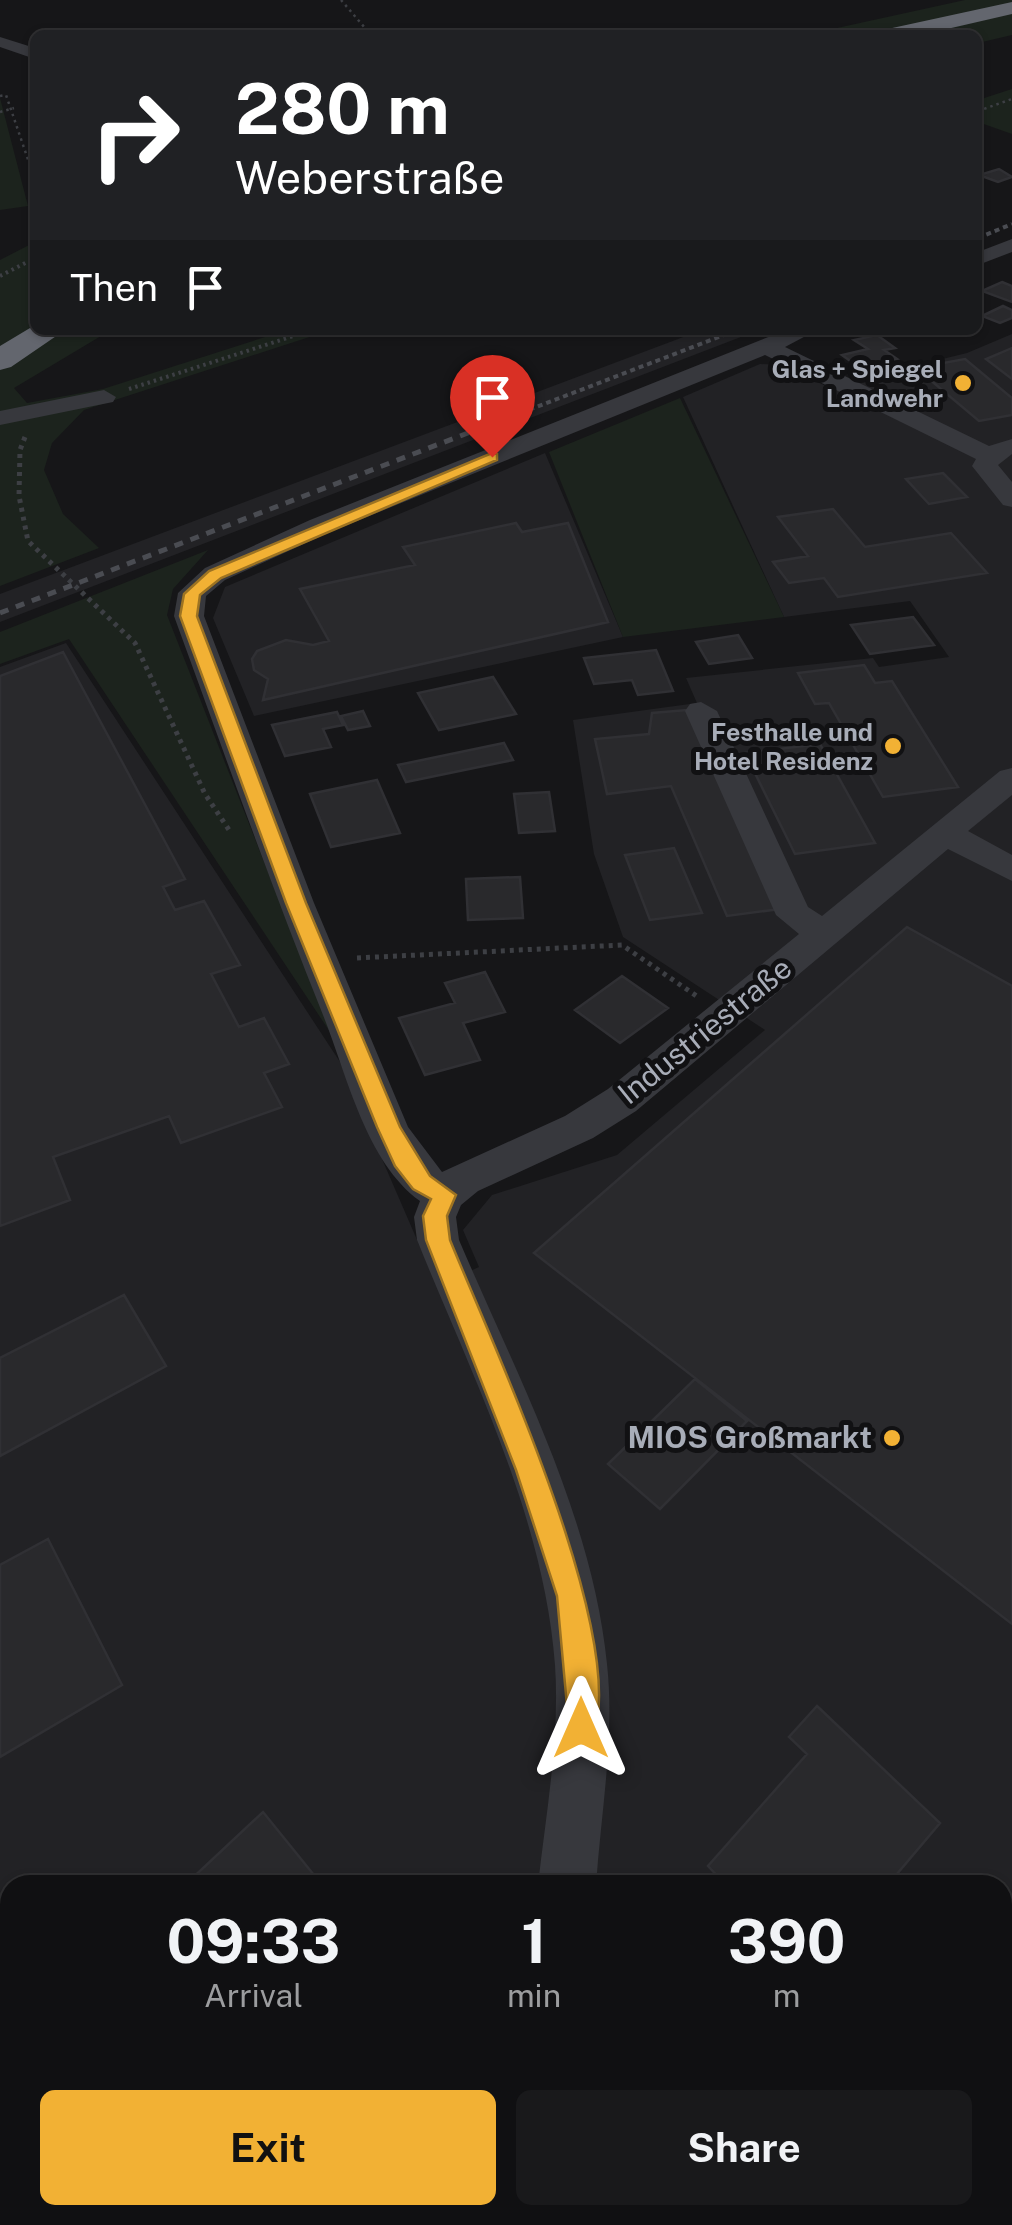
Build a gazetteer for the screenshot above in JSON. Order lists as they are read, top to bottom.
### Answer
{
  "streets": {
    "street": ["Industriestraße"]
  },
  "places": ["Glas + Spiegel Landwehr", "Festhalle und Hotel Residenz", "MIOS Großmarkt"],
  "page": {
    "turn": ["280 m", "Weberstraße"],
    "then": "Then",
    "eta": [
      "09:33",
      "Arrival",
      "1",
      "min",
      "390",
      "m"
    ],
    "buttons": ["Exit", "Share"]
  }
}
